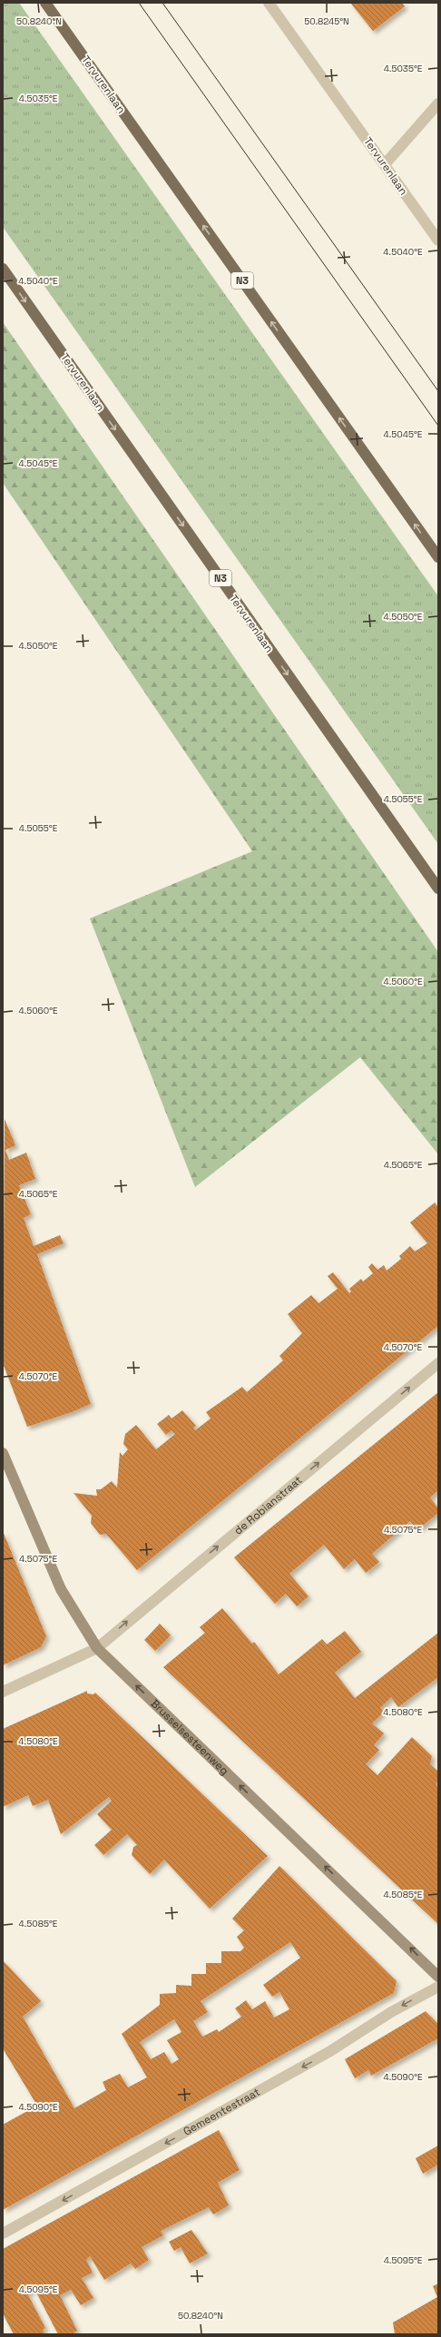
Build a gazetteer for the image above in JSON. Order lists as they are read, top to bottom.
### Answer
{
  "streets": {
    "main road": ["Tervurenlaan", "N3"],
    "street": ["de Robianstraat", "Brusselsesteenweg", "Gemeentestraat"]
  },
  "crossings": [
    ["de Robianstraat", "Brusselsesteenweg"]
  ],
  "one_way": ["de Robianstraat", "Brusselsesteenweg", "Gemeentestraat"],
  "coordinates": [
    "50.8240°N",
    "50.8245°N",
    "4.5035°E",
    "4.5040°E",
    "4.5045°E",
    "4.5050°E",
    "4.5055°E",
    "4.5060°E",
    "4.5065°E",
    "4.5070°E",
    "4.5075°E",
    "4.5080°E",
    "4.5085°E",
    "4.5090°E",
    "4.5095°E"
  ]
}
